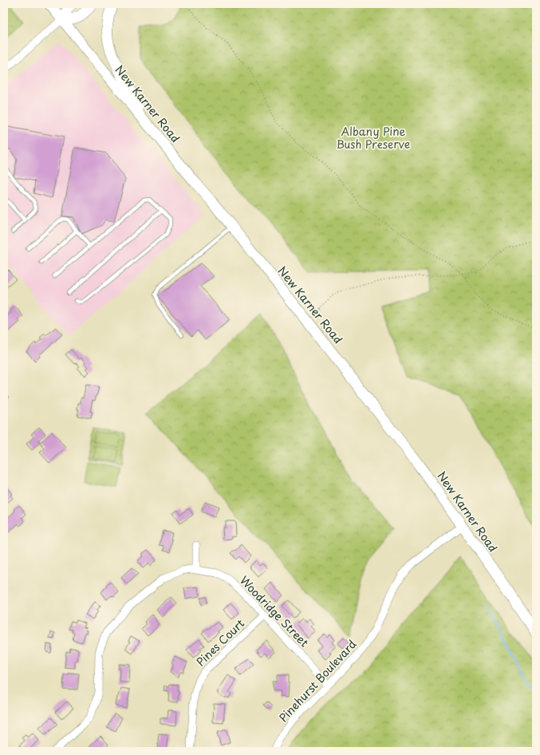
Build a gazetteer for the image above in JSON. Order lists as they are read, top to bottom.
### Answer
{
  "streets": {
    "main road": ["New Karner Road"],
    "street": ["Woodridge Street", "Pines Court", "Pinehurst Boulevard"]
  },
  "crossings": [
    ["New Karner Road", "Pinehurst Boulevard"],
    ["Woodridge Street", "Pines Court"],
    ["Woodridge Street", "Pinehurst Boulevard"]
  ],
  "parks": ["Albany Pine Bush Preserve"]
}
